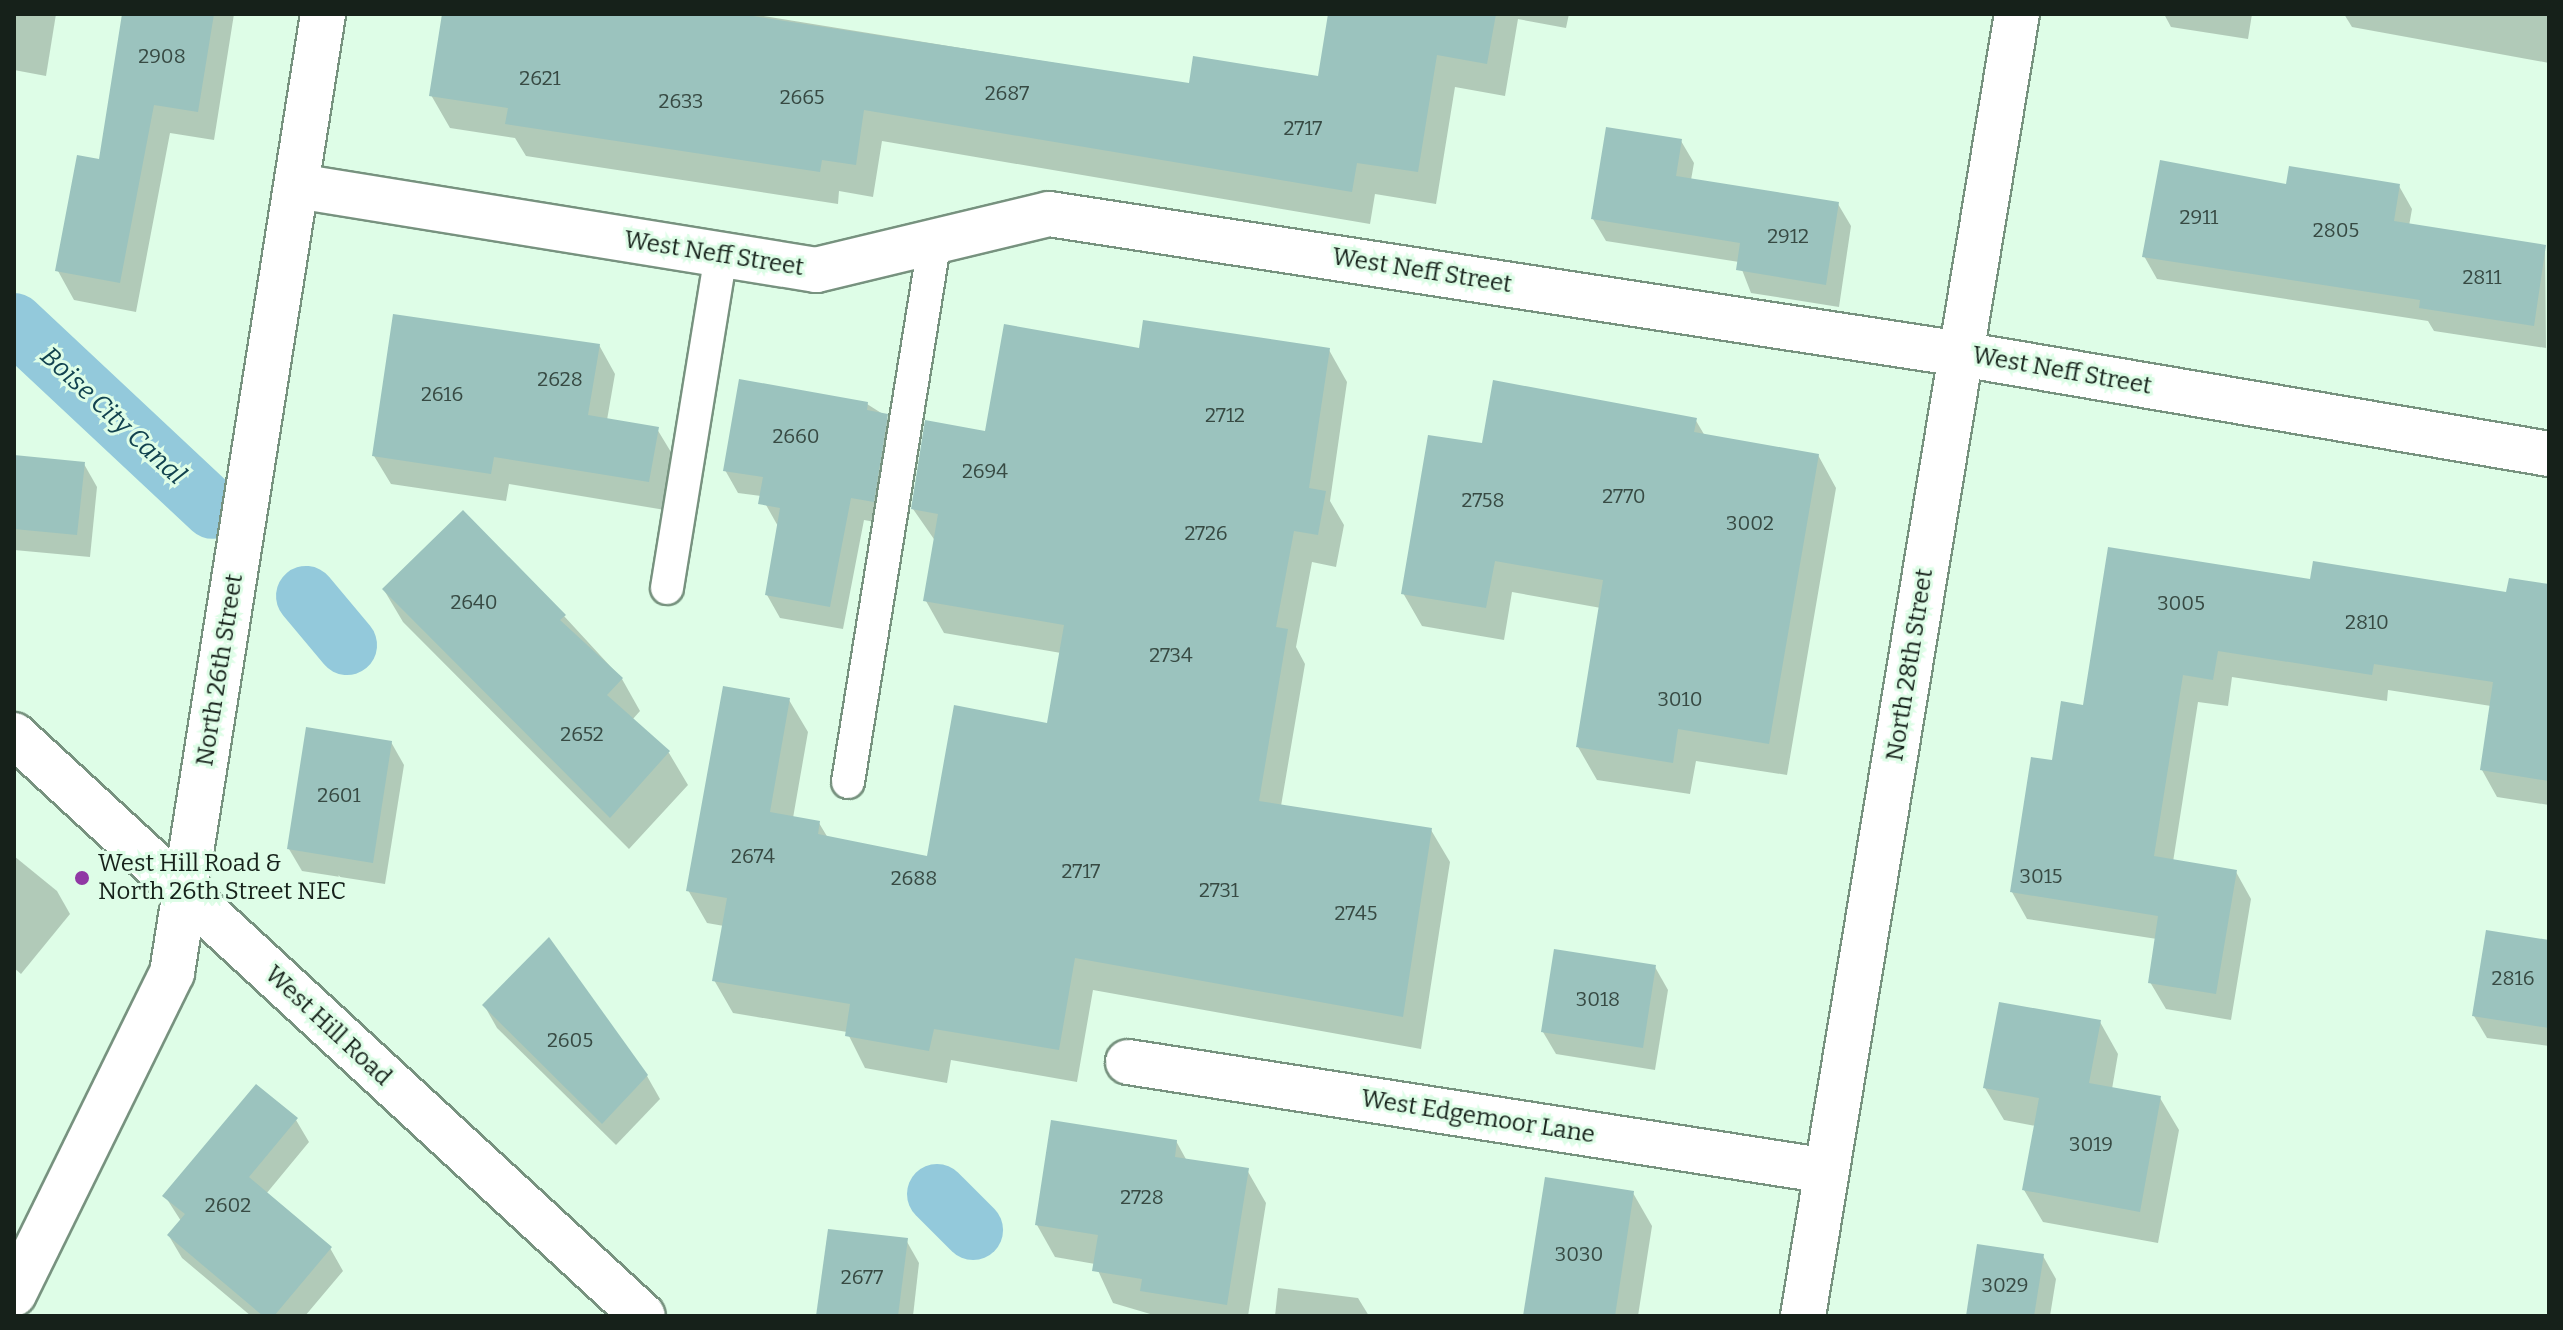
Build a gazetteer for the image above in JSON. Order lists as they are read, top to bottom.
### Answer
{
  "streets": {
    "street": [
      "West Neff Street",
      "North 28th Street",
      "North 26th Street",
      "West Hill Road",
      "West Edgemoor Lane"
    ]
  },
  "crossings": [
    ["West Neff Street", "North 28th Street"],
    ["West Neff Street", "North 26th Street"],
    ["North 28th Street", "West Edgemoor Lane"],
    ["North 26th Street", "West Hill Road"]
  ],
  "water": ["Boise City Canal"],
  "places": ["West Hill Road & North 26th Street NEC"],
  "house_numbers": [
    "2908",
    "2621",
    "2687",
    "2665",
    "2633",
    "2717",
    "2911",
    "2805",
    "2912",
    "2811",
    "2628",
    "2616",
    "2712",
    "2660",
    "2694",
    "2770",
    "2758",
    "3002",
    "2726",
    "2640",
    "3005",
    "2810",
    "2734",
    "3010",
    "2652",
    "2601",
    "2674",
    "2717",
    "3015",
    "2688",
    "2731",
    "2745",
    "2816",
    "3018",
    "2605",
    "3019",
    "2728",
    "2602",
    "3030",
    "2677",
    "3029"
  ]
}
